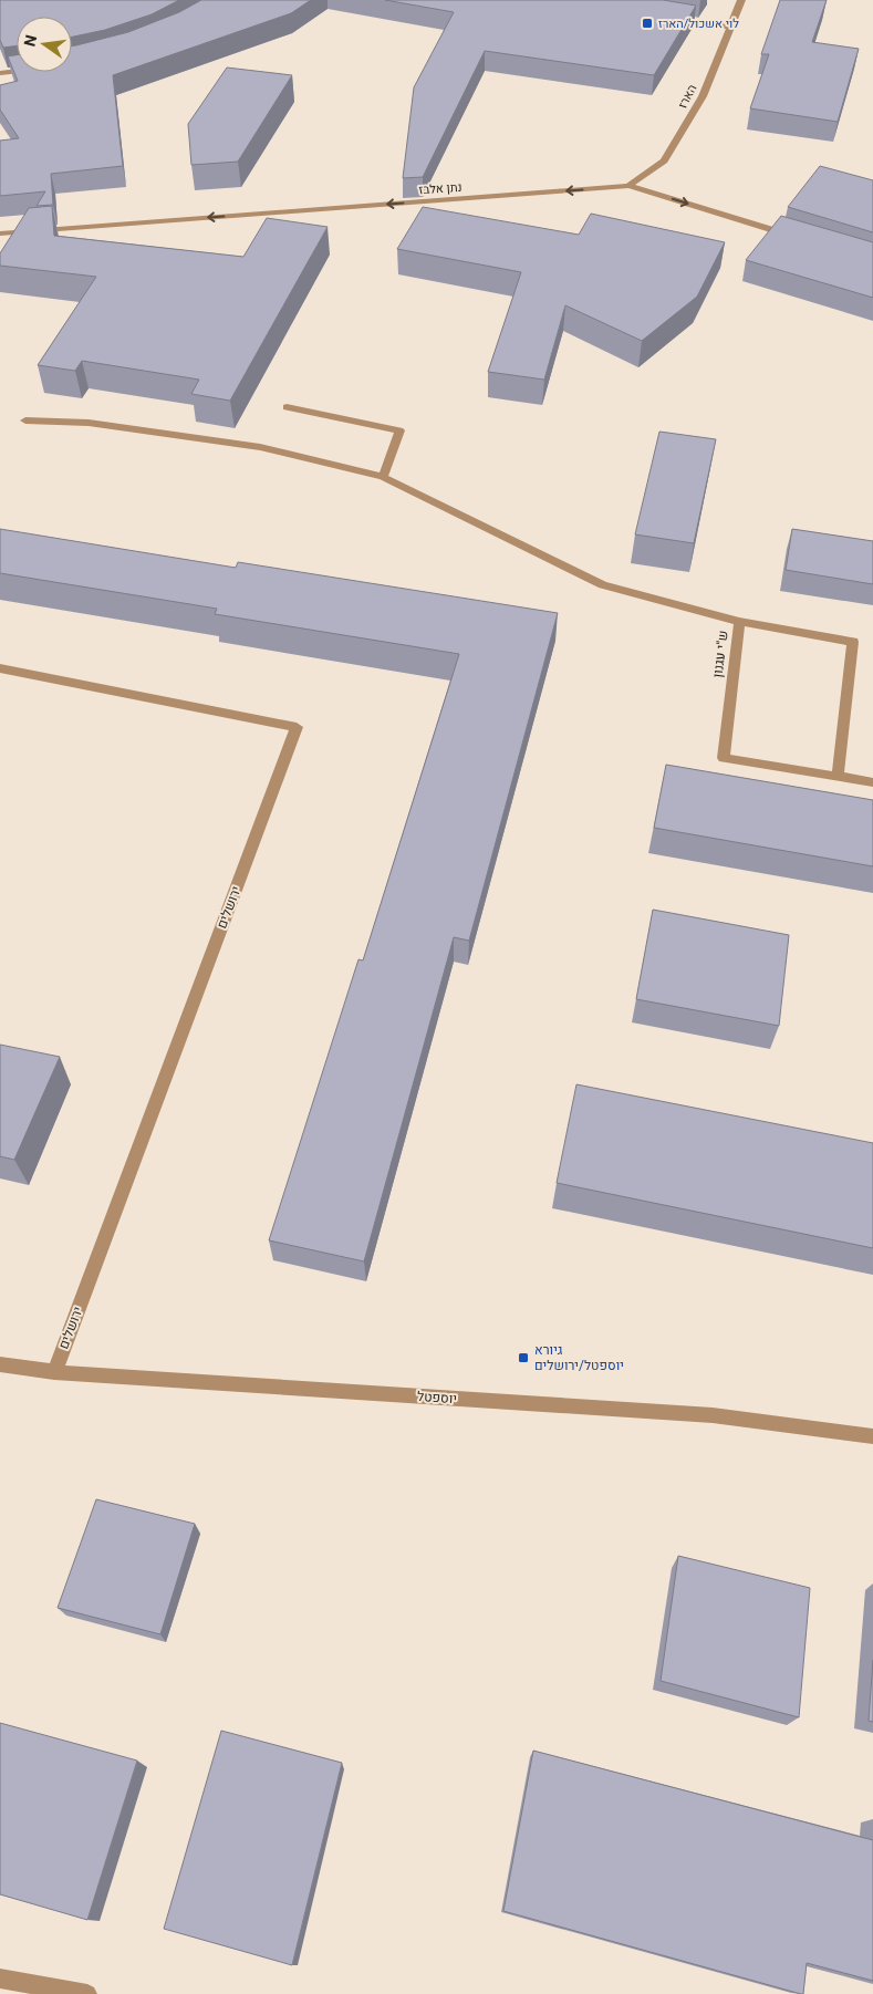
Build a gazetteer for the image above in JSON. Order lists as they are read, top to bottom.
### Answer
{
  "streets": {
    "street": [
      "הארז",
      "נתן אלבז",
      "ש\"י עגנון",
      "ירושלים",
      "יוספטל"
    ]
  },
  "crossings": [
    ["הארז", "נתן אלבז"],
    ["ירושלים", "יוספטל"]
  ],
  "places": {
    "transit": ["לוי אשכול/הארז", "גיורא יוספטל/ירושלים"]
  },
  "north": "left"
}
